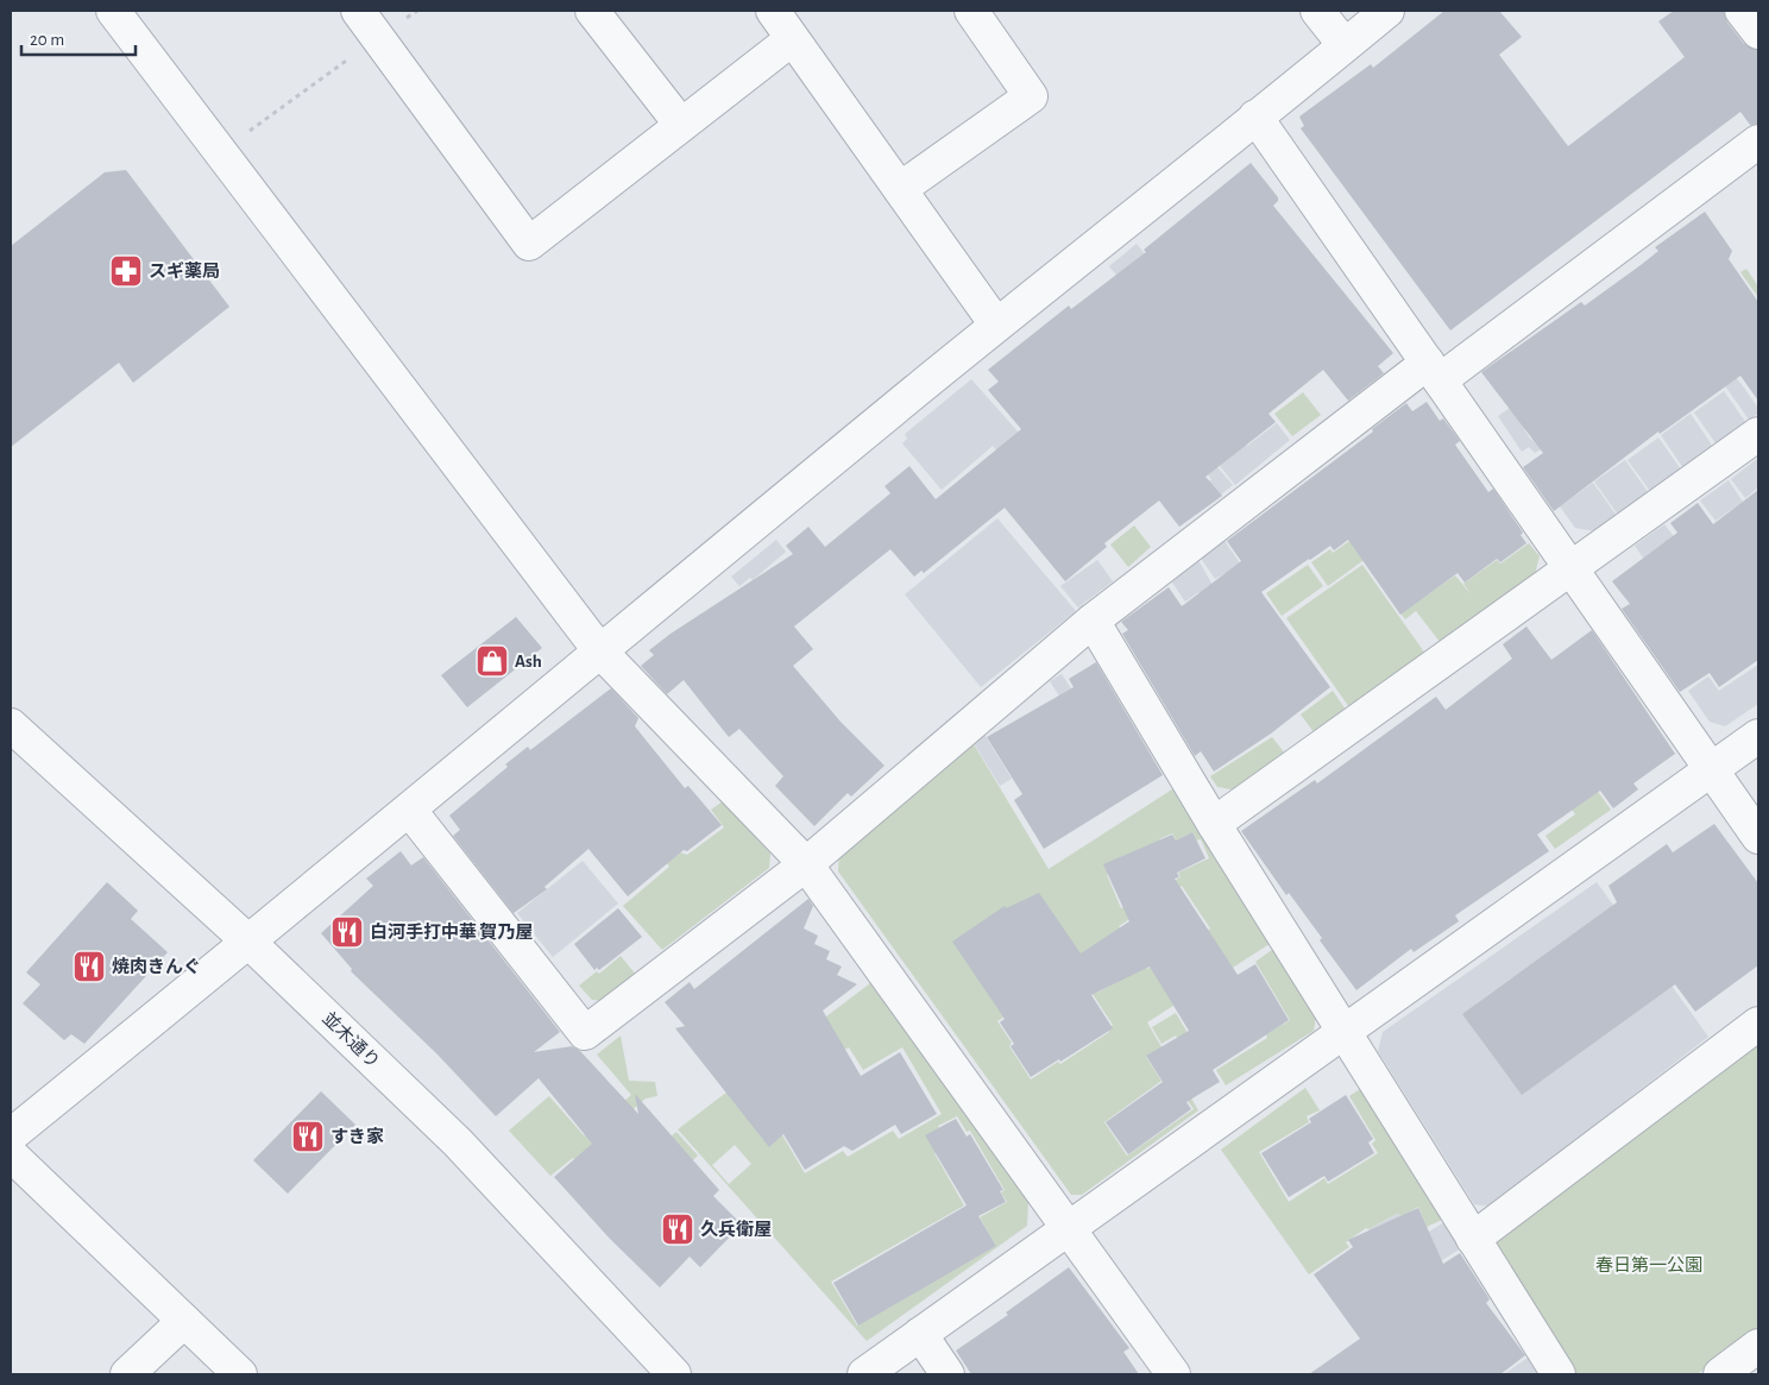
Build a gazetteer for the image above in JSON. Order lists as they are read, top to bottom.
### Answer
{
  "streets": {
    "street": ["並木通り"]
  },
  "parks": ["春日第一公園"],
  "places": {
    "pharmacy": ["スギ薬局"],
    "shop": ["Ash"],
    "restaurant": [
      "白河手打中華 賀乃屋",
      "焼肉きんぐ",
      "すき家",
      "久兵衛屋"
    ]
  },
  "scale_bar": "20 m"
}
